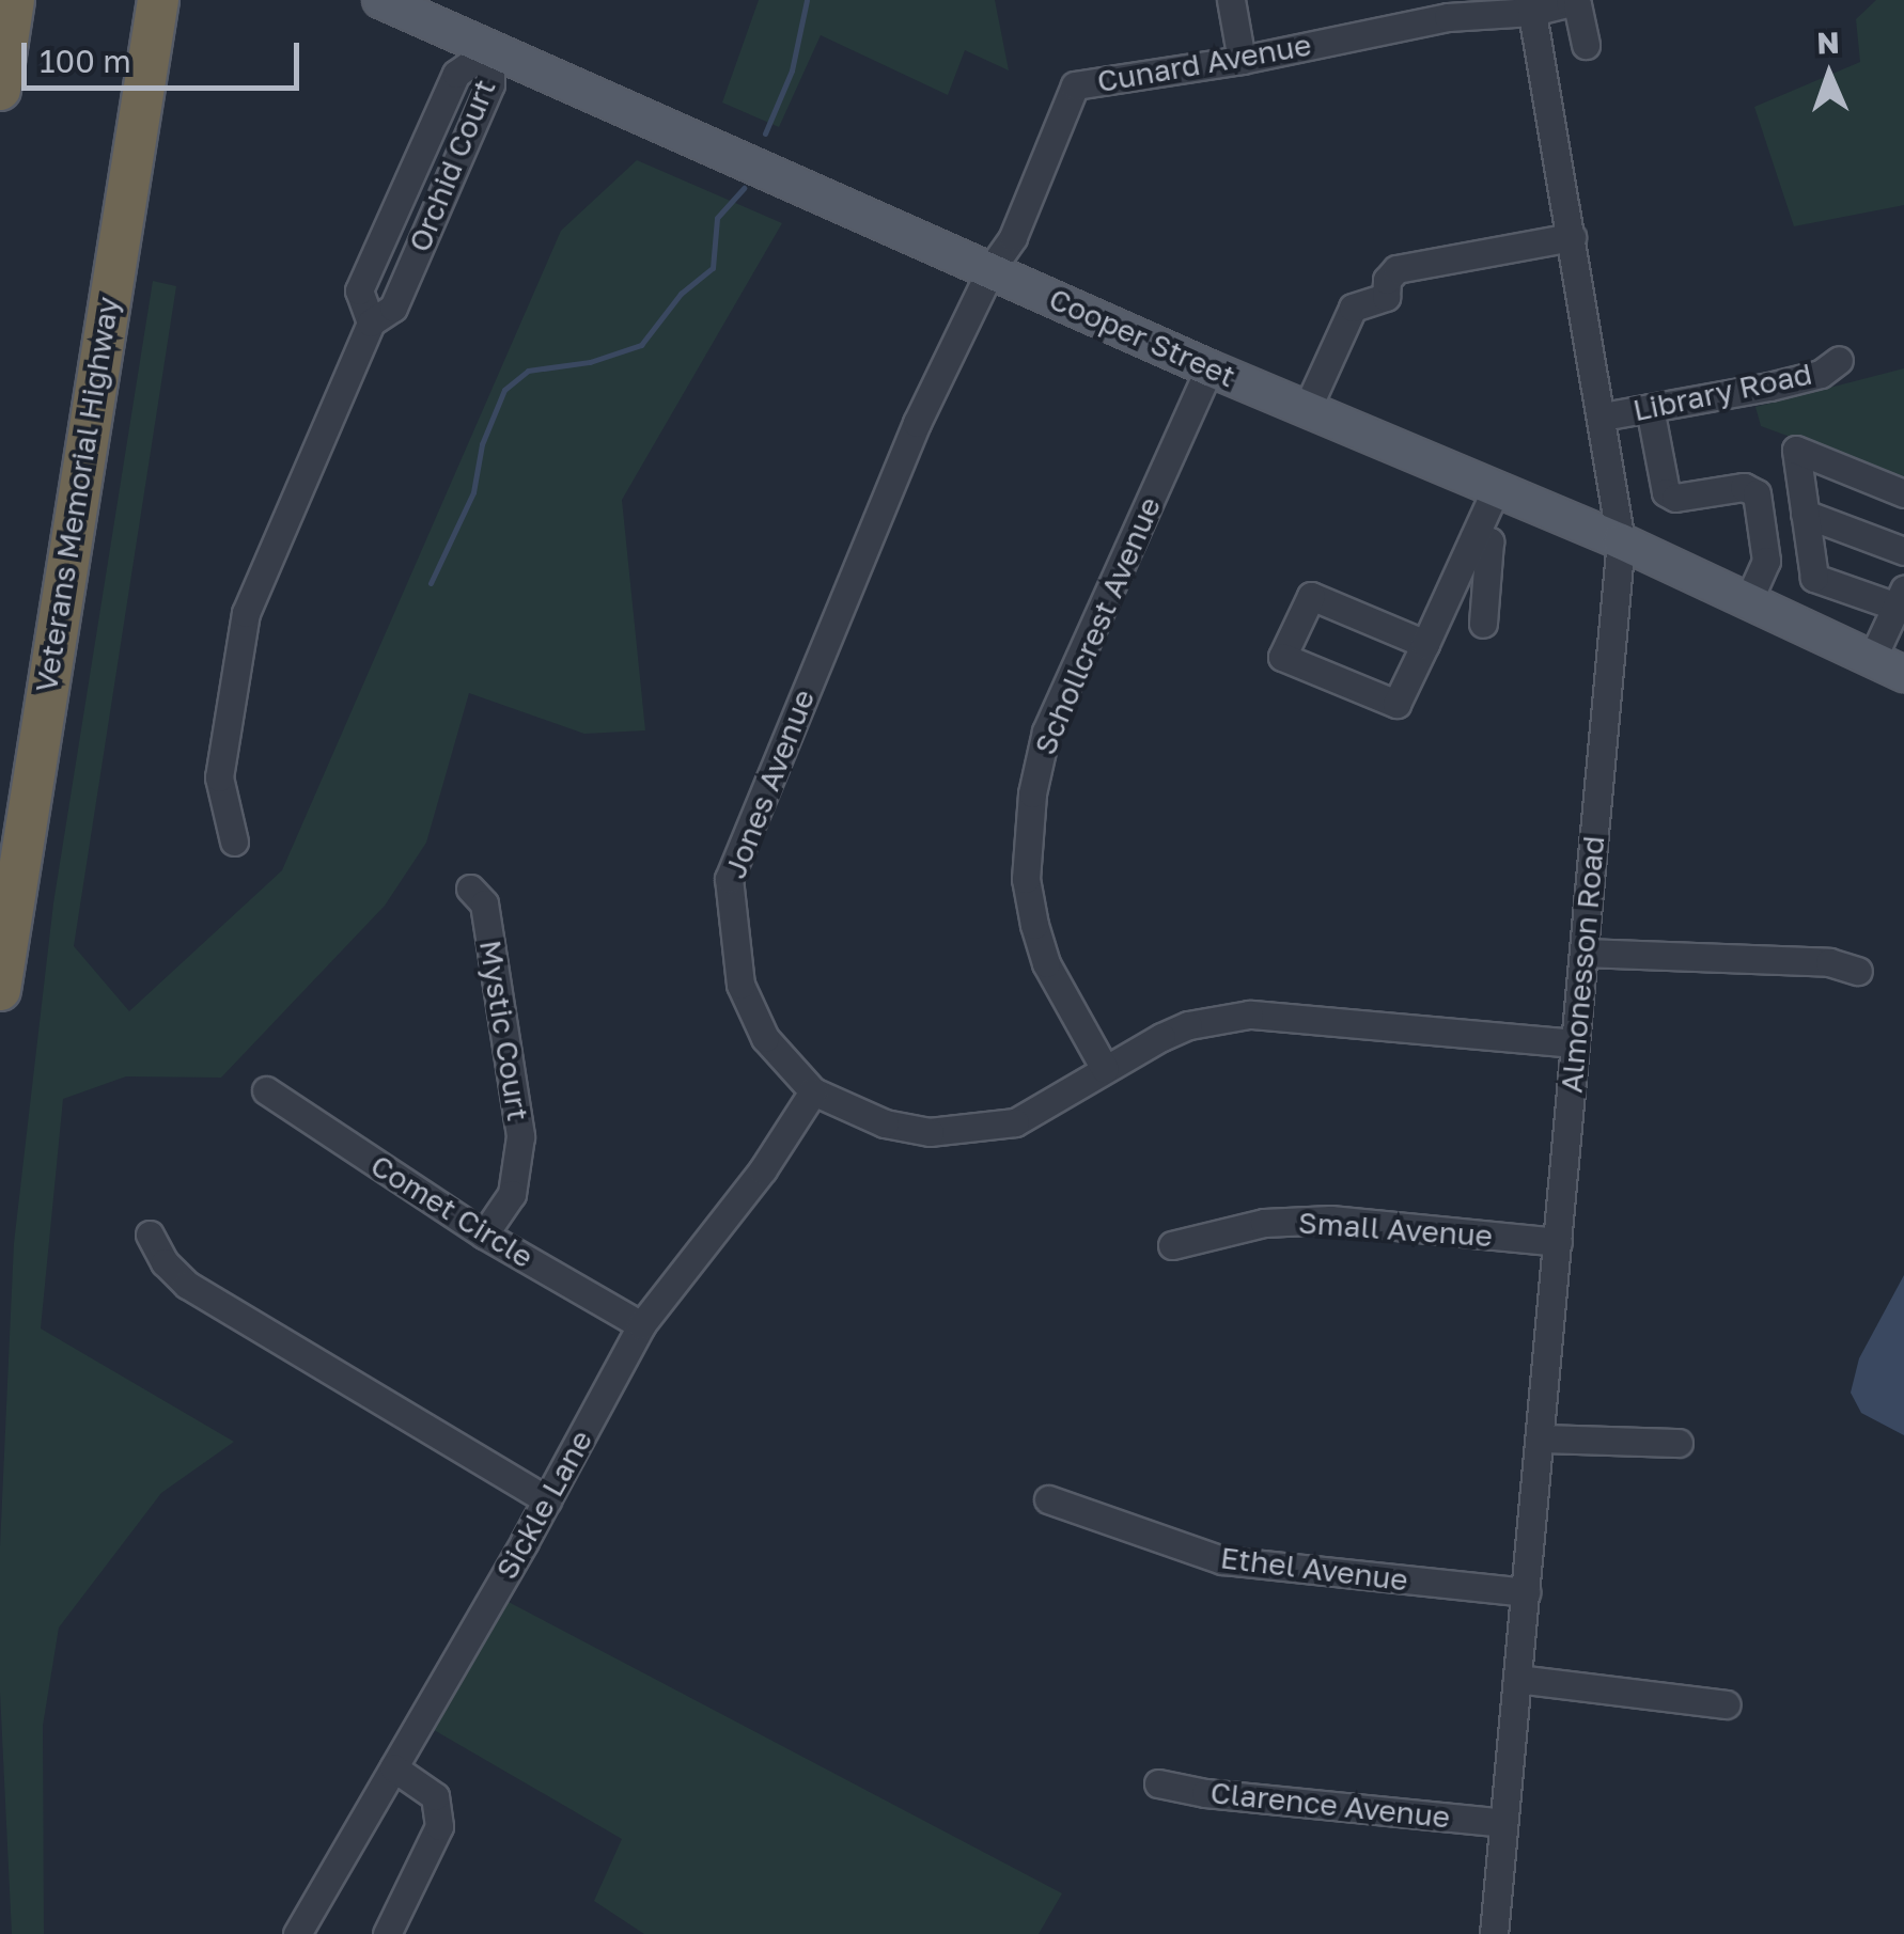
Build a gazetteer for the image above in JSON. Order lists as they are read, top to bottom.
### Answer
{
  "streets": {
    "highway": ["Veterans Memorial Highway"],
    "main road": ["Cooper Street"],
    "street": [
      "Cunard Avenue",
      "Orchid Court",
      "Library Road",
      "Schollcrest Avenue",
      "Jones Avenue",
      "Almonesson Road",
      "Mystic Court",
      "Comet Circle",
      "Small Avenue",
      "Sickle Lane",
      "Ethel Avenue",
      "Clarence Avenue"
    ]
  },
  "crossings": [
    ["Cunard Avenue", "Cooper Street"],
    ["Cunard Avenue", "Jones Avenue"],
    ["Cunard Avenue", "Almonesson Road"],
    ["Orchid Court", "Cooper Street"],
    ["Cooper Street", "Schollcrest Avenue"],
    ["Cooper Street", "Jones Avenue"],
    ["Cooper Street", "Almonesson Road"],
    ["Library Road", "Almonesson Road"],
    ["Schollcrest Avenue", "Jones Avenue"],
    ["Jones Avenue", "Almonesson Road"],
    ["Jones Avenue", "Sickle Lane"],
    ["Almonesson Road", "Small Avenue"],
    ["Almonesson Road", "Ethel Avenue"],
    ["Almonesson Road", "Clarence Avenue"],
    ["Mystic Court", "Comet Circle"],
    ["Comet Circle", "Sickle Lane"]
  ],
  "scale_bar": "100 m",
  "north": "top"
}
